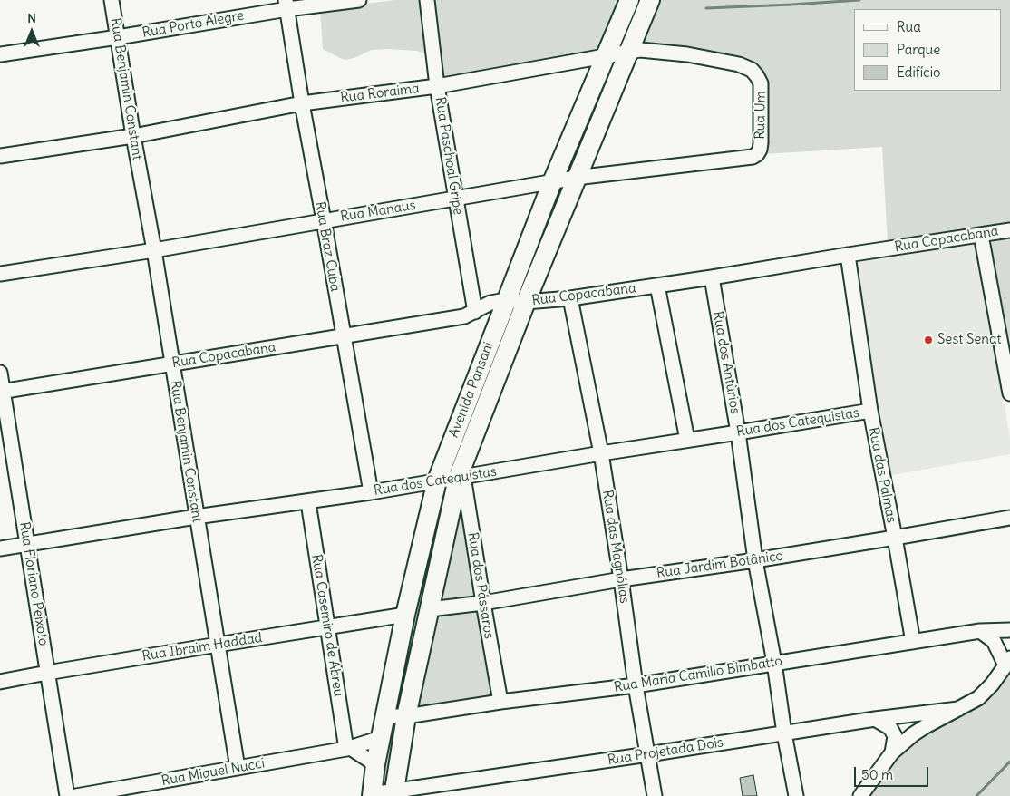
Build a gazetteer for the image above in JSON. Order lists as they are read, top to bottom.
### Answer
{
  "streets": {
    "main road": ["Avenida Pansani"],
    "street": [
      "Rua Porto Alegre",
      "Rua Benjamin Constant",
      "Rua Roraima",
      "Rua Um",
      "Rua Paschoal Gripe",
      "Rua Manaus",
      "Rua Copacabana",
      "Rua Braz Cuba",
      "Rua dos Antùrios",
      "Rua dos Catequistas",
      "Rua das Palmas",
      "Rua das Magnólias",
      "Rua Jardim Botânico",
      "Rua Floriano Peixoto",
      "Rua dos Pássaros",
      "Rua Casemiro de Abreu",
      "Rua Ibraim Haddad",
      "Rua Maria Camillo Bimbatto",
      "Rua Projetada Dois",
      "Rua Miguel Nucci"
    ]
  },
  "crossings": [
    ["Rua Porto Alegre", "Rua Benjamin Constant"],
    ["Rua Porto Alegre", "Rua Braz Cuba"],
    ["Rua Benjamin Constant", "Rua Roraima"],
    ["Rua Benjamin Constant", "Rua Manaus"],
    ["Rua Benjamin Constant", "Rua Copacabana"],
    ["Rua Benjamin Constant", "Rua dos Catequistas"],
    ["Rua Benjamin Constant", "Rua Ibraim Haddad"],
    ["Rua Benjamin Constant", "Rua Miguel Nucci"],
    ["Rua Roraima", "Rua Um"],
    ["Rua Roraima", "Rua Paschoal Gripe"],
    ["Rua Roraima", "Rua Braz Cuba"],
    ["Rua Roraima", "Avenida Pansani"],
    ["Rua Um", "Rua Manaus"],
    ["Rua Paschoal Gripe", "Rua Manaus"],
    ["Rua Paschoal Gripe", "Rua Copacabana"],
    ["Rua Manaus", "Rua Braz Cuba"],
    ["Rua Manaus", "Avenida Pansani"],
    ["Rua Copacabana", "Rua Braz Cuba"],
    ["Rua Copacabana", "Rua dos Antùrios"],
    ["Rua Copacabana", "Avenida Pansani"],
    ["Rua Copacabana", "Rua das Palmas"],
    ["Rua Copacabana", "Rua das Magnólias"],
    ["Rua Copacabana", "Rua Floriano Peixoto"],
    ["Rua Braz Cuba", "Rua dos Catequistas"],
    ["Rua dos Antùrios", "Rua dos Catequistas"],
    ["Rua dos Antùrios", "Rua Jardim Botânico"],
    ["Rua dos Antùrios", "Rua Maria Camillo Bimbatto"],
    ["Rua dos Antùrios", "Rua Projetada Dois"],
    ["Avenida Pansani", "Rua dos Catequistas"],
    ["Avenida Pansani", "Rua Jardim Botânico"],
    ["Avenida Pansani", "Rua dos Pássaros"],
    ["Avenida Pansani", "Rua Ibraim Haddad"],
    ["Avenida Pansani", "Rua Maria Camillo Bimbatto"],
    ["Avenida Pansani", "Rua Projetada Dois"],
    ["Avenida Pansani", "Rua Miguel Nucci"],
    ["Rua dos Catequistas", "Rua das Palmas"],
    ["Rua dos Catequistas", "Rua das Magnólias"],
    ["Rua dos Catequistas", "Rua Floriano Peixoto"],
    ["Rua dos Catequistas", "Rua dos Pássaros"],
    ["Rua dos Catequistas", "Rua Casemiro de Abreu"],
    ["Rua das Palmas", "Rua Jardim Botânico"],
    ["Rua das Palmas", "Rua Maria Camillo Bimbatto"],
    ["Rua das Magnólias", "Rua Jardim Botânico"],
    ["Rua das Magnólias", "Rua Maria Camillo Bimbatto"],
    ["Rua das Magnólias", "Rua Projetada Dois"],
    ["Rua Jardim Botânico", "Rua dos Pássaros"],
    ["Rua Floriano Peixoto", "Rua Ibraim Haddad"],
    ["Rua dos Pássaros", "Rua Maria Camillo Bimbatto"],
    ["Rua Casemiro de Abreu", "Rua Ibraim Haddad"],
    ["Rua Casemiro de Abreu", "Rua Miguel Nucci"]
  ],
  "places": ["Sest Senat"],
  "legend": ["Rua", "Parque", "Edifício"],
  "scale_bar": "50 m",
  "north": "top"
}
